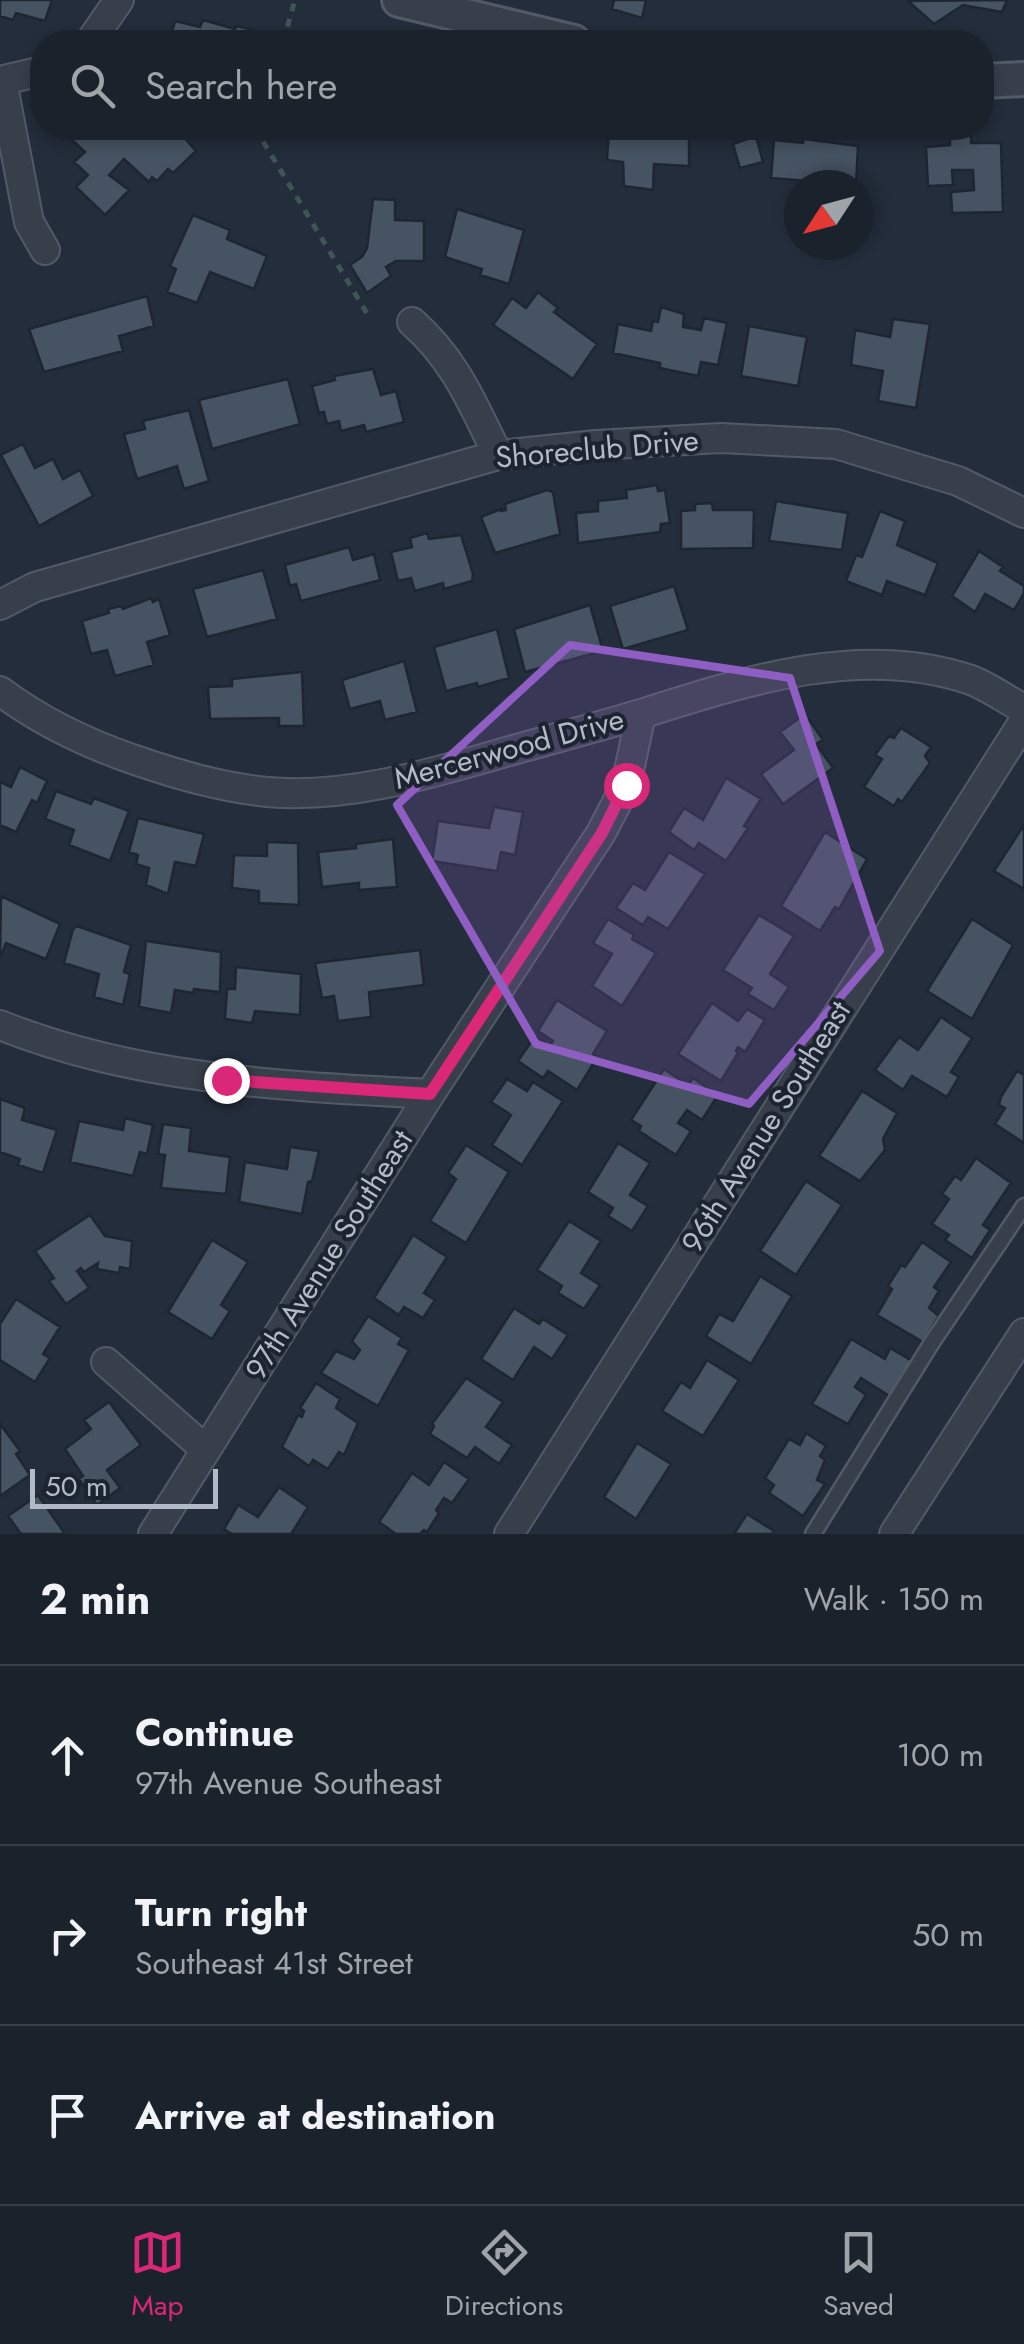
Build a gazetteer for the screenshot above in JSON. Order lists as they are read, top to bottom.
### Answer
{
  "streets": {
    "street": [
      "Shoreclub Drive",
      "Mercerwood Drive",
      "96th Avenue Southeast",
      "97th Avenue Southeast"
    ]
  },
  "crossings": [
    ["Mercerwood Drive", "97th Avenue Southeast"]
  ],
  "scale_bar": "50 m",
  "north": "bottom left",
  "page": {
    "search": "Search here",
    "scale": "50 m",
    "heading": ["2 min", "Walk · 150 m"],
    "list": [
      ["Continue", "97th Avenue Southeast", "100 m"],
      ["Turn right", "Southeast 41st Street", "50 m"],
      "Arrive at destination"
    ],
    "nav": ["Map", "Directions", "Saved"]
  }
}
